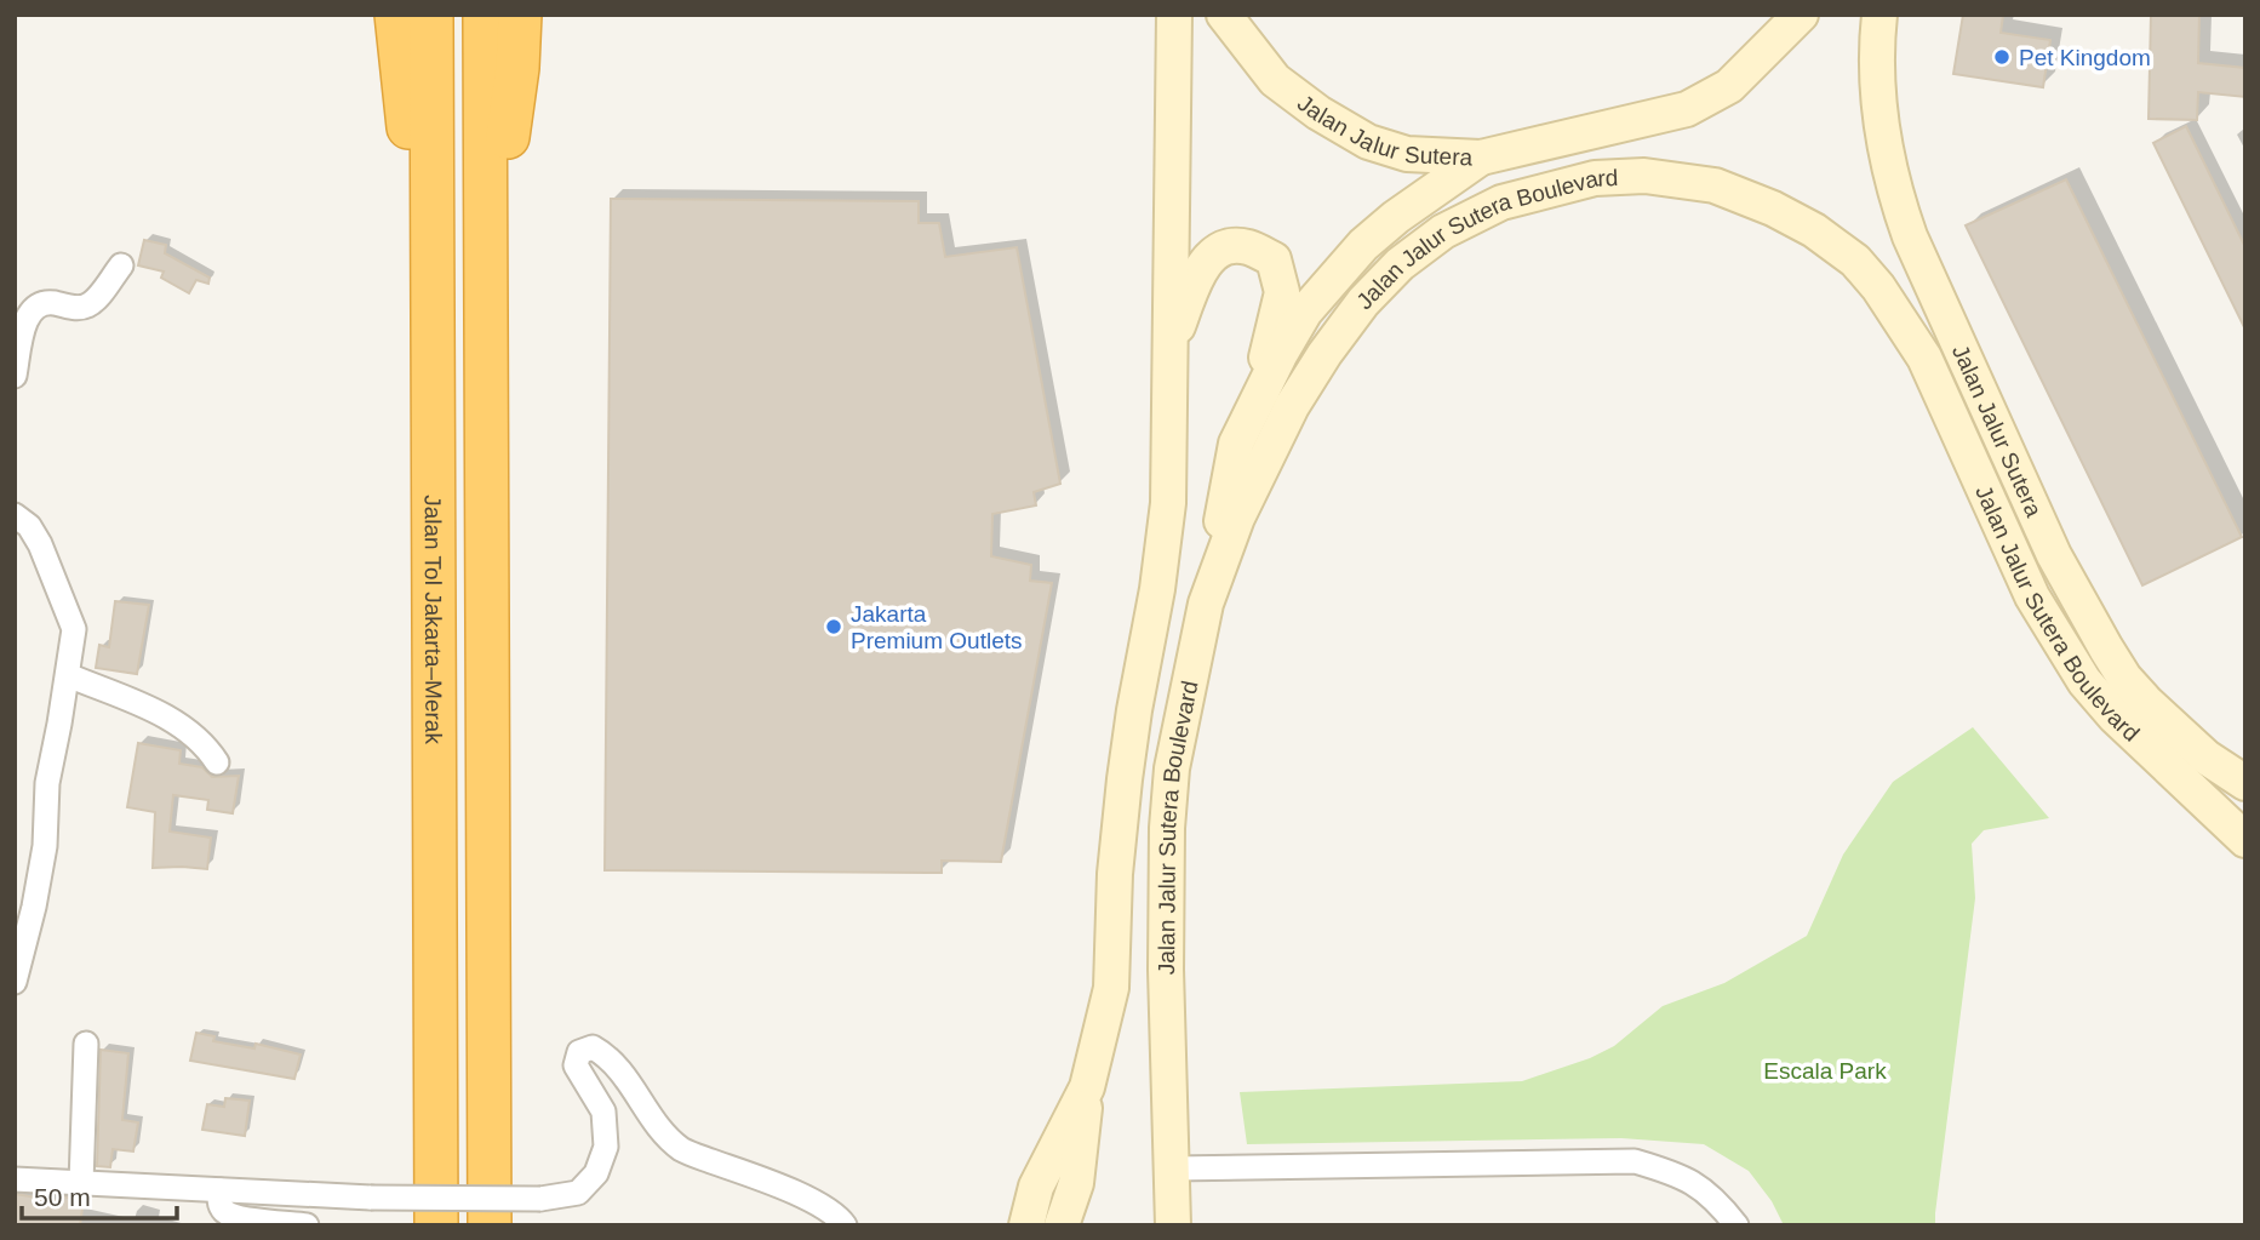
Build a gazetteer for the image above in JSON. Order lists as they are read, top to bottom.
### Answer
{
  "streets": {
    "highway": ["Jalan Tol Jakarta–Merak"],
    "main road": ["Jalan Jalur Sutera", "Jalan Jalur Sutera Boulevard"]
  },
  "parks": ["Escala Park"],
  "places": ["Pet Kingdom", "Jakarta Premium Outlets"],
  "scale_bar": "50 m"
}
